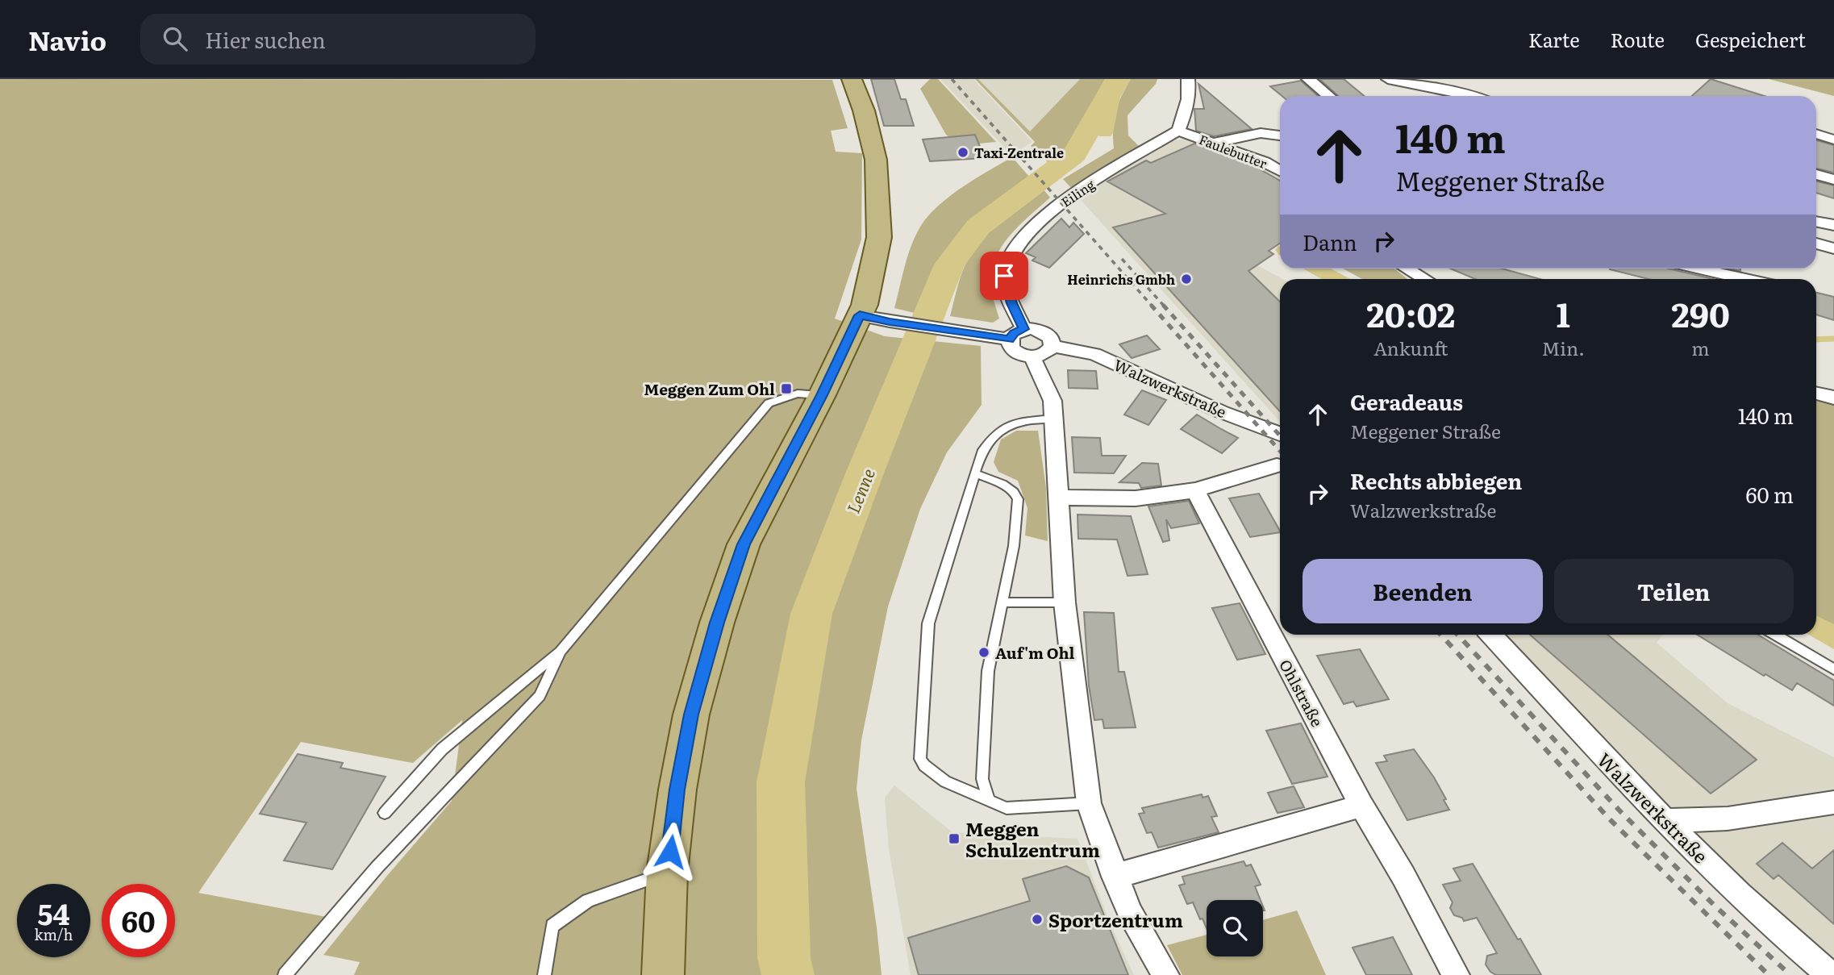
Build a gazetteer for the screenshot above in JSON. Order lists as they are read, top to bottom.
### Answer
{
  "streets": {
    "street": [
      "Faulebutter",
      "Eiling",
      "Walzwerkstraße",
      "Ohlstraße"
    ]
  },
  "crossings": [
    ["Faulebutter", "Eiling"],
    ["Eiling", "Walzwerkstraße"]
  ],
  "water": ["Lenne"],
  "places": {
    "other": [
      "Taxi-Zentrale",
      "Heinrichs Gmbh",
      "Auf'm Ohl",
      "Sportzentrum"
    ],
    "transit": ["Meggen Zum Ohl", "Meggen Schulzentrum"]
  },
  "page": {
    "header": "Navio",
    "search": "Hier suchen",
    "nav": ["Karte", "Route", "Gespeichert"],
    "turn": ["140 m", "Meggener Straße"],
    "then": "Dann",
    "eta": [
      "20:02",
      "Ankunft",
      "1",
      "Min.",
      "290",
      "m"
    ],
    "list": [
      {
        "name": "Geradeaus",
        "note": "Meggener Straße",
        "value": "140 m"
      },
      {
        "name": "Rechts abbiegen",
        "note": "Walzwerkstraße",
        "value": "60 m"
      }
    ],
    "buttons": ["Beenden", "Teilen"],
    "speed": "54 km/h",
    "limit": "60"
  }
}
